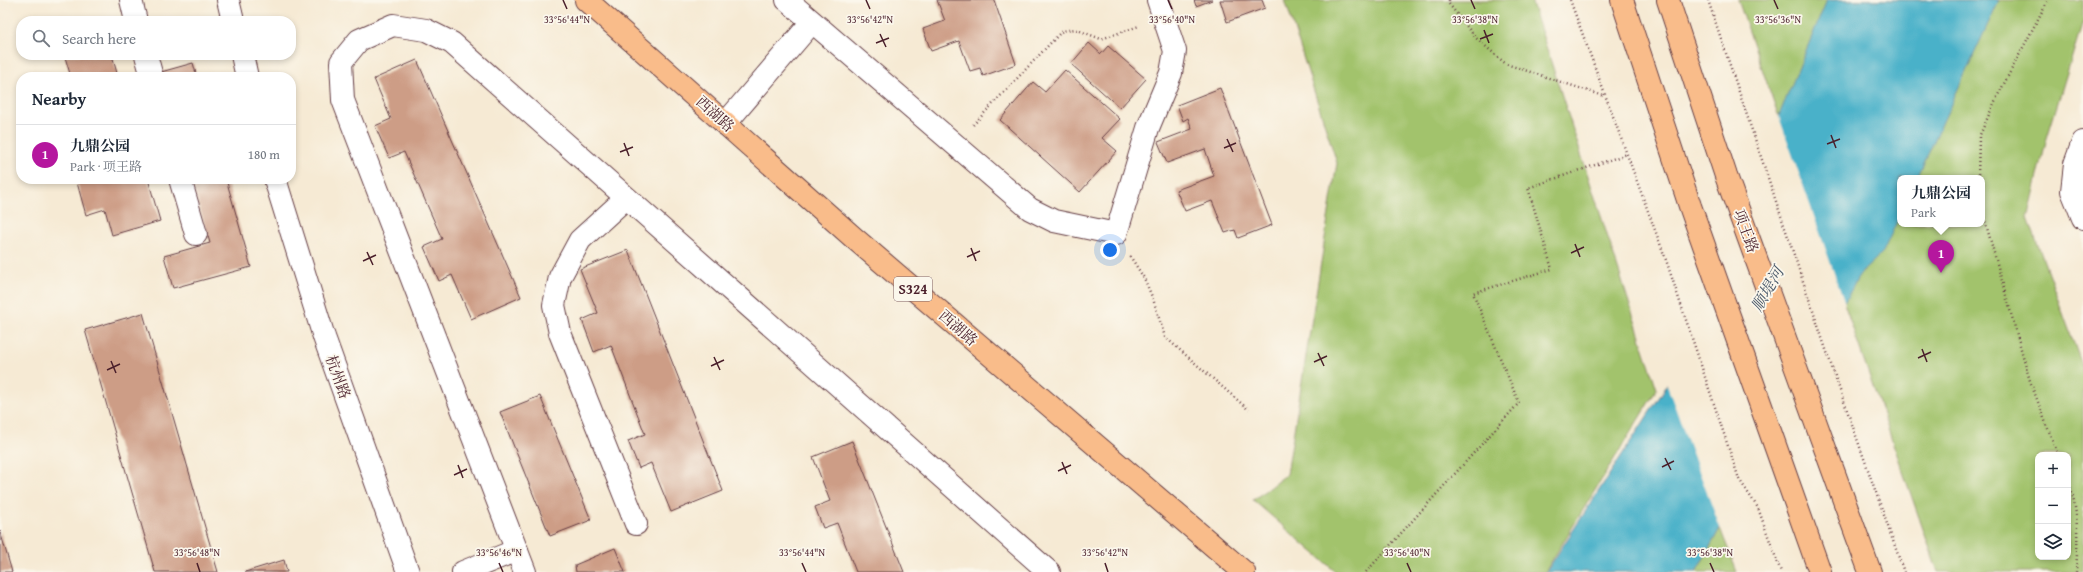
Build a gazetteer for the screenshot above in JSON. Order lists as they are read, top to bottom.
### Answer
{
  "streets": {
    "main road": ["西湖路", "项王路", "S324"],
    "street": ["杭州路"]
  },
  "water": ["顺堤河"],
  "page": {
    "search": "Search here",
    "heading": "Nearby",
    "list": [
      {
        "mark": "1",
        "name": "九鼎公园",
        "note": "Park · 项王路",
        "value": "180 m"
      }
    ],
    "popup": ["九鼎公园", "Park"],
    "pins": "1",
    "map_buttons": ["+", "−"]
  },
  "coordinates": [
    "33°56'44\"N",
    "33°56'42\"N",
    "33°56'40\"N",
    "33°56'38\"N",
    "33°56'36\"N",
    "33°56'48\"N",
    "33°56'46\"N"
  ]
}
